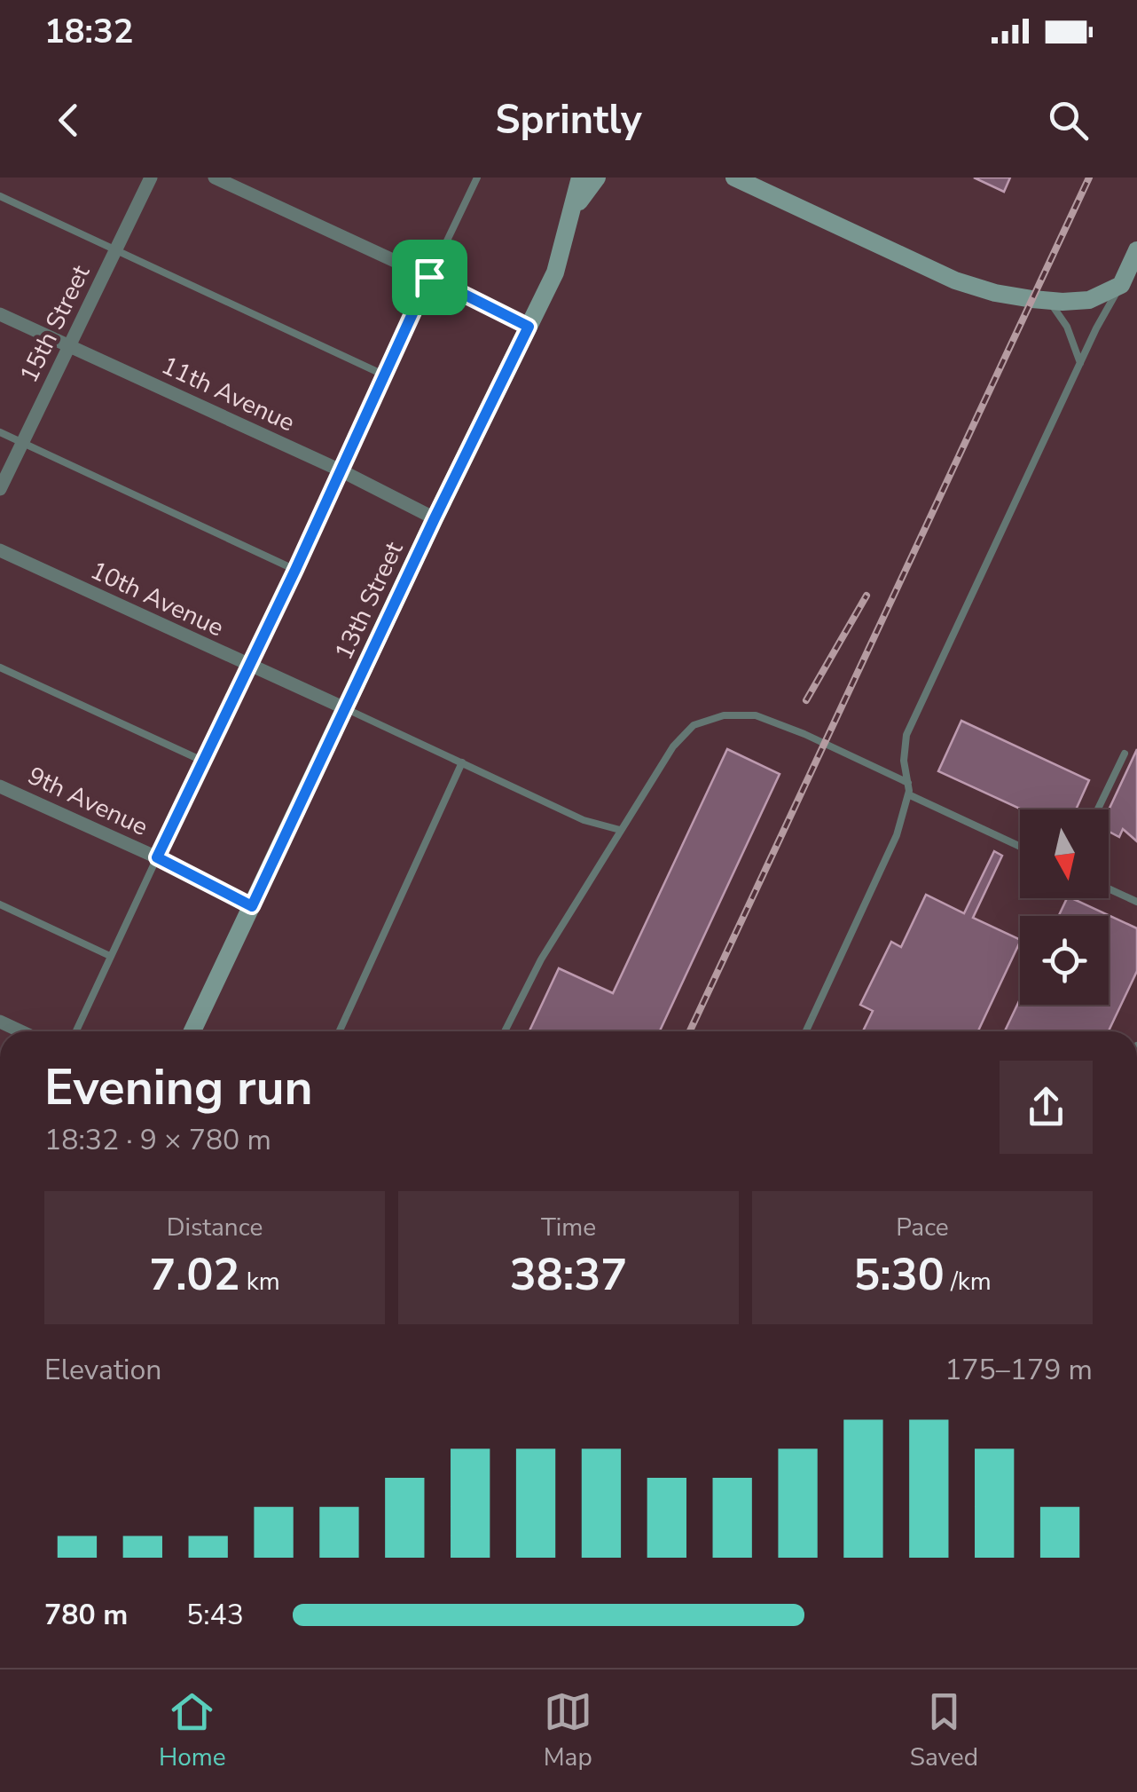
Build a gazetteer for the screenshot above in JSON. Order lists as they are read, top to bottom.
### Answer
{
  "streets": {
    "street": [
      "15th Street",
      "11th Avenue",
      "10th Avenue",
      "13th Street",
      "9th Avenue"
    ]
  },
  "crossings": [
    ["15th Street", "11th Avenue"],
    ["11th Avenue", "13th Street"],
    ["10th Avenue", "13th Street"],
    ["13th Street", "9th Avenue"]
  ],
  "north": "bottom",
  "page": {
    "status": "18:32",
    "header": "Sprintly",
    "heading": ["Evening run", "18:32 · 9 × 780 m"],
    "stats": [
      ["Distance", "7.02 km"],
      ["Time", "38:37"],
      ["Pace", "5:30 /km"]
    ],
    "chart": ["Elevation", "175–179 m"],
    "list": [
      {
        "name": "780 m",
        "note": "5:43"
      }
    ],
    "tabs": ["Home", "Map", "Saved"]
  }
}
